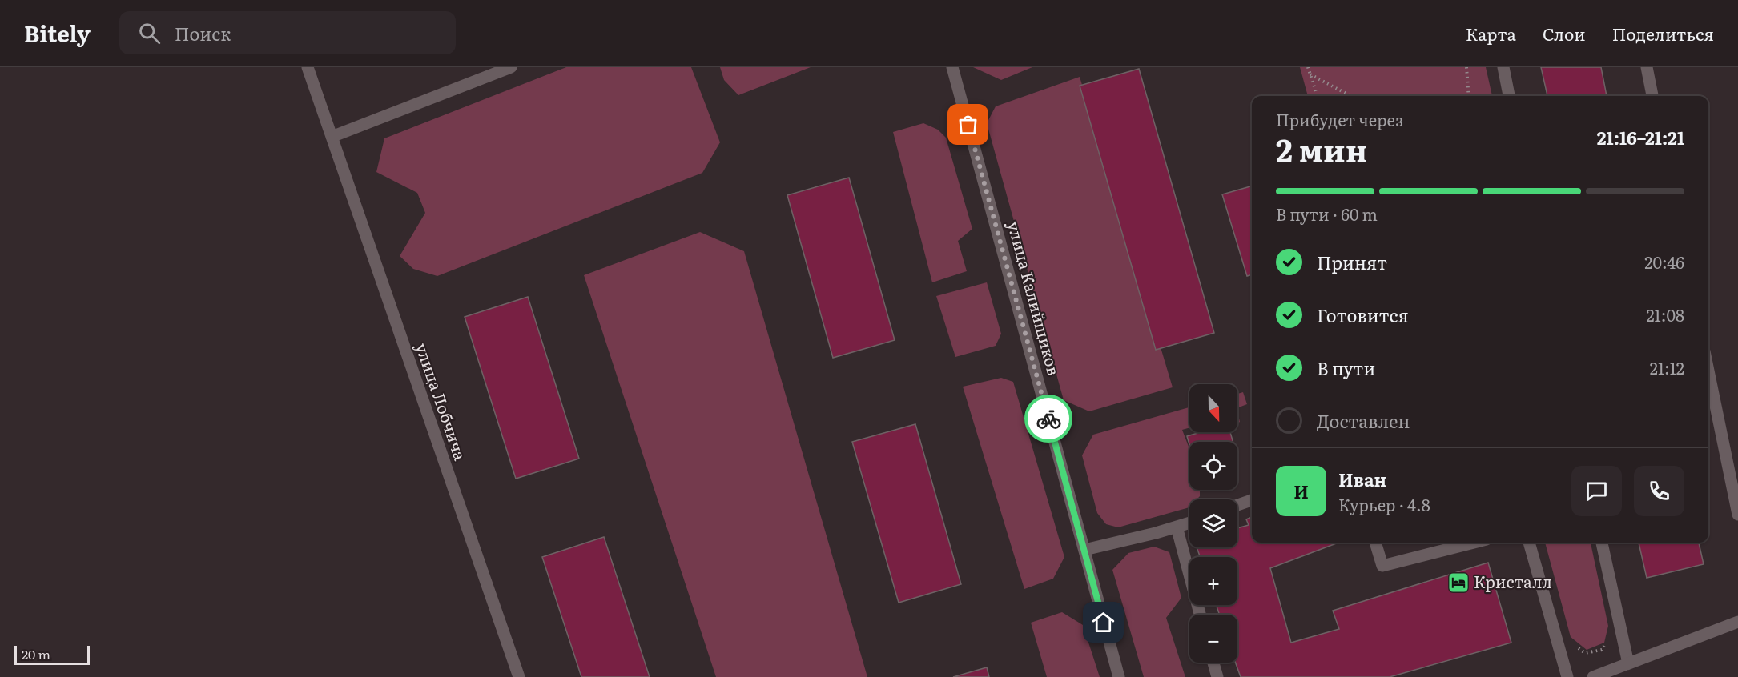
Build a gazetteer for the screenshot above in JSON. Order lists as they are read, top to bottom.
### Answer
{
  "streets": {
    "street": ["улица Калийщиков", "улица Лобчича"]
  },
  "places": {
    "hotel": ["Кристалл"]
  },
  "scale_bar": "20 m",
  "north": "bottom",
  "page": {
    "header": "Bitely",
    "search": "Поиск",
    "nav": ["Карта", "Слои", "Поделиться"],
    "heading": ["2 мин", "Прибудет через", "21:16–21:21"],
    "panel": ["Иван", "Курьер · 4.8"],
    "bar": "В пути · 60 m",
    "list": [
      ["Принят", "20:46"],
      ["Готовится", "21:08"],
      ["В пути", "21:12"],
      "Доставлен"
    ],
    "map_buttons": ["+", "−"],
    "round": "И",
    "scale": "20 m"
  }
}
